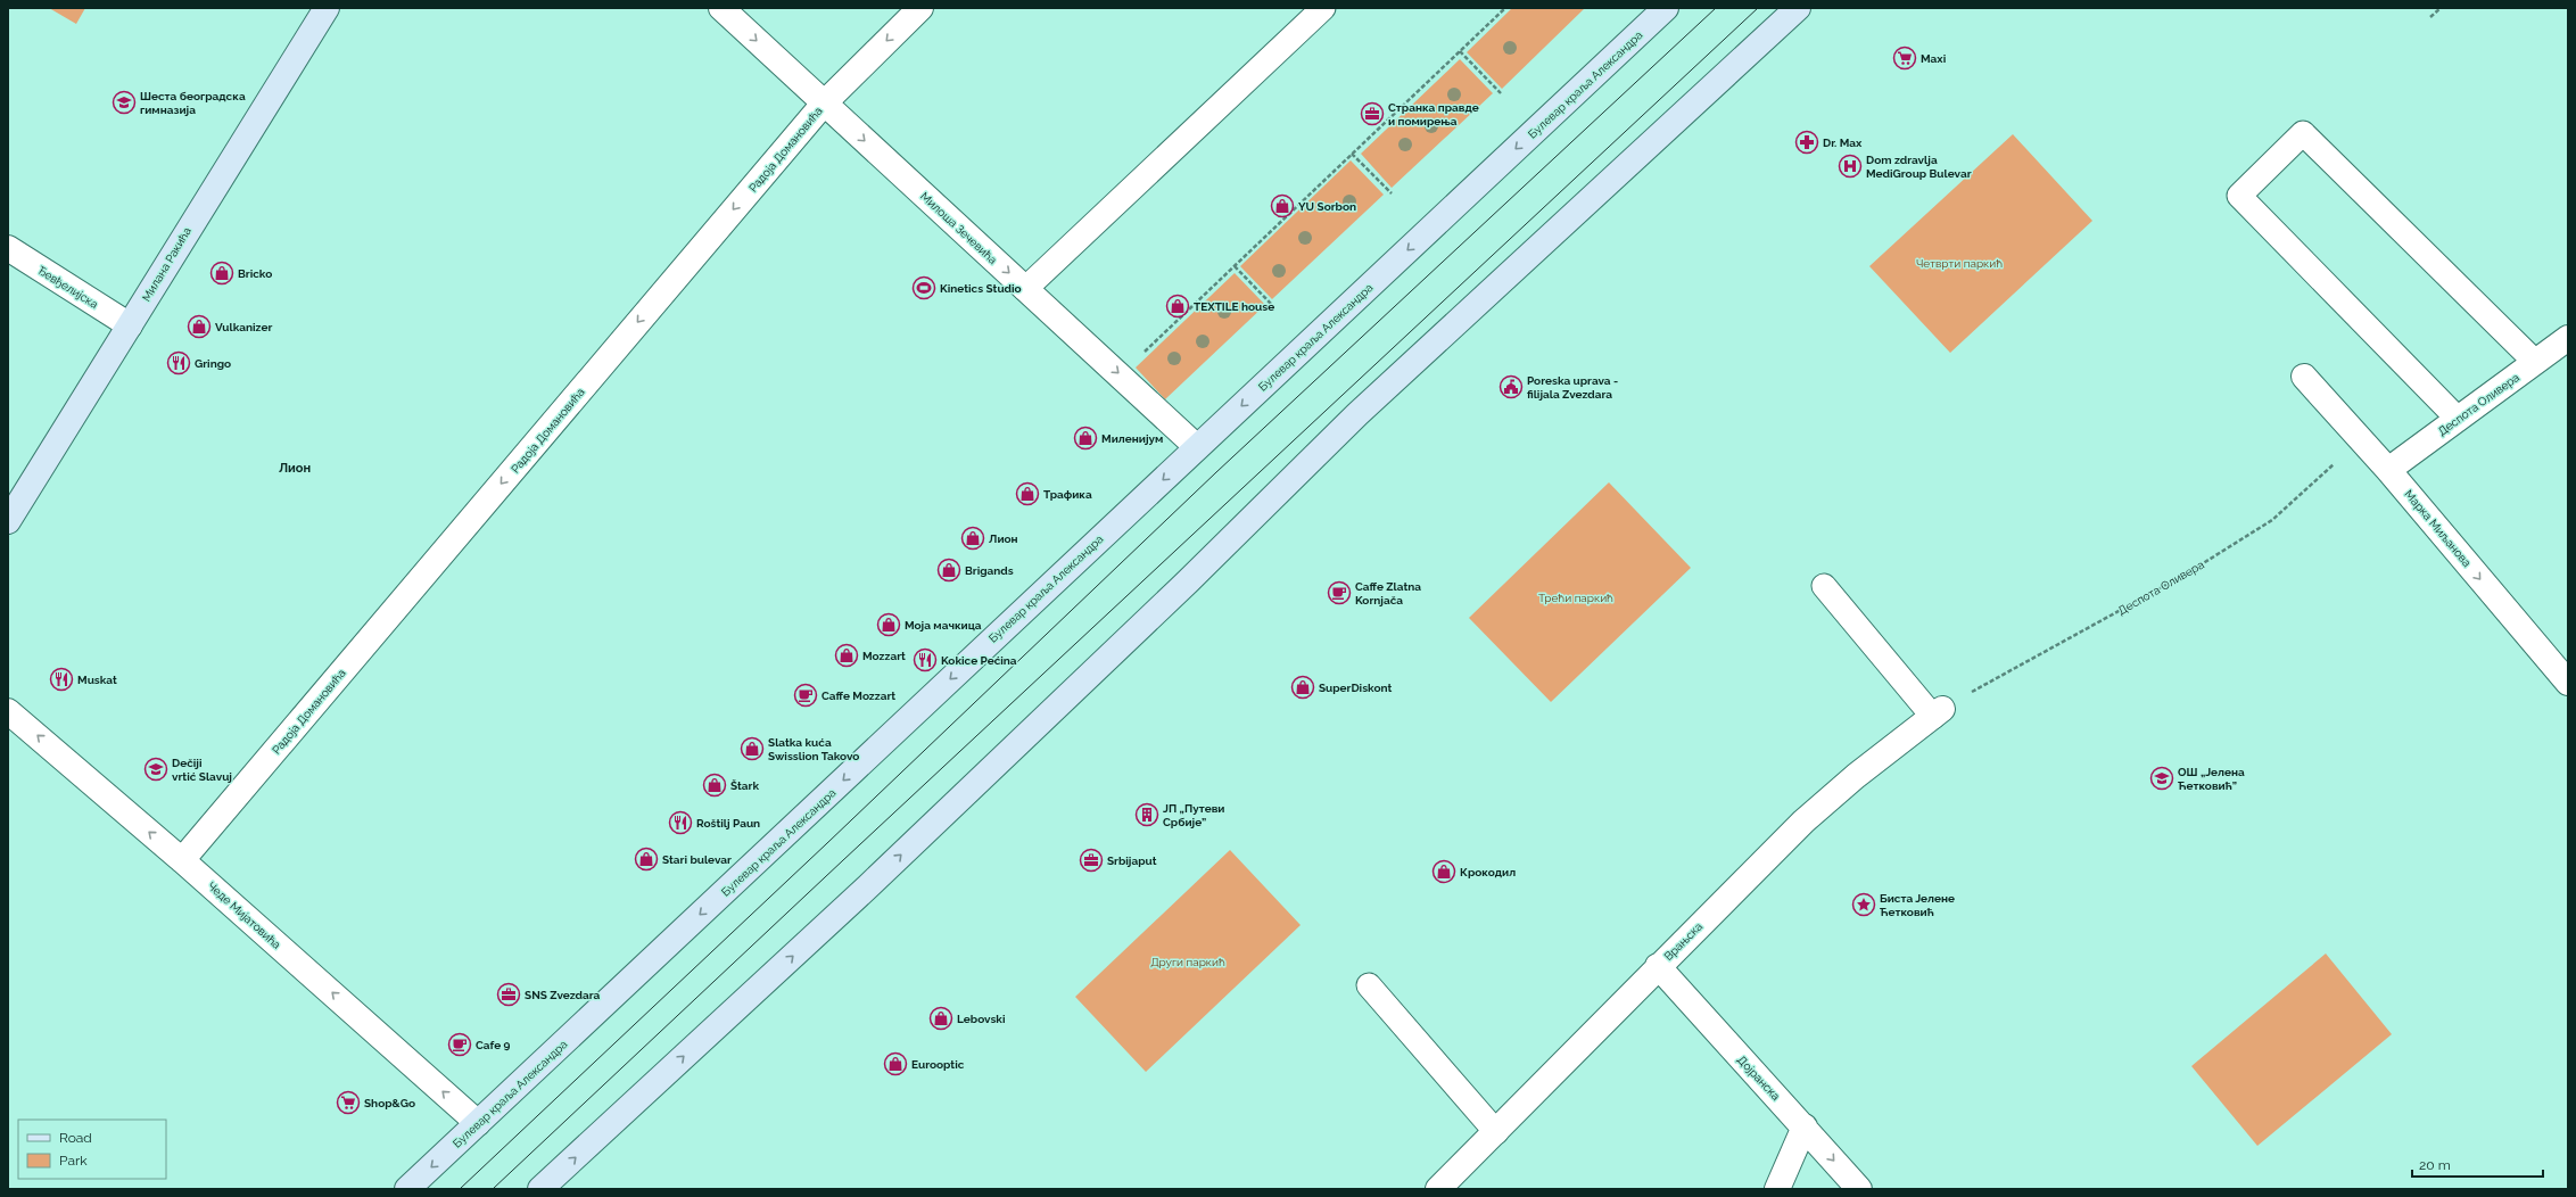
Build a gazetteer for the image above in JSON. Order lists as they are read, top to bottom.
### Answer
{
  "streets": {
    "main road": ["Булевар краља Александра", "Милана Ракића"],
    "street": [
      "Радоја Домановића",
      "Милоша Зечевића",
      "Ђевђелијска",
      "Деспота Оливера",
      "Марка Миљанова",
      "Чеде Мијатовића",
      "Врањска",
      "Дојранска"
    ]
  },
  "crossings": [
    ["Булевар краља Александра", "Милоша Зечевића"],
    ["Булевар краља Александра", "Чеде Мијатовића"],
    ["Радоја Домановића", "Милоша Зечевића"],
    ["Радоја Домановића", "Чеде Мијатовића"],
    ["Милана Ракића", "Ђевђелијска"],
    ["Деспота Оливера", "Марка Миљанова"],
    ["Деспота Оливера", "Врањска"],
    ["Врањска", "Дојранска"]
  ],
  "one_way": [
    "Радоја Домановића",
    "Милоша Зечевића",
    "Марка Миљанова",
    "Чеде Мијатовића"
  ],
  "districts": ["Лион"],
  "parks": ["Четврти паркић", "Трећи паркић", "Други паркић"],
  "places": {
    "supermarket": ["Maxi", "Shop&Go"],
    "school or university": ["Шеста београдска гимназија", "Dečiji vrtić Slavuj", "ОШ „Јелена Ћетковић”"],
    "office": ["Странка правде и помирења", "Srbijaput", "SNS Zvezdara"],
    "pharmacy": ["Dr. Max"],
    "hospital": ["Dom zdravlja MediGroup Bulevar"],
    "shop": [
      "YU Sorbon",
      "Bricko",
      "TEXTILE house",
      "Vulkanizer",
      "Миленијум",
      "Трафика",
      "Лион",
      "Brigands",
      "Моја мачкица",
      "Mozzart",
      "SuperDiskont",
      "Slatka kuća Swisslion Takovo",
      "Štark",
      "Stari bulevar",
      "Крокодил",
      "Lebovski",
      "Eurooptic"
    ],
    "sports": ["Kinetics Studio"],
    "restaurant": [
      "Gringo",
      "Kokice Pećina",
      "Muskat",
      "Roštilj Paun"
    ],
    "public building": ["Poreska uprava - filijala Zvezdara"],
    "cafe": ["Caffe Zlatna Kornjača", "Caffe Mozzart", "Cafe 9"],
    "building": ["ЈП „Путеви Србије”"],
    "place": ["Биста Јелене Ћетковић"]
  },
  "legend": ["Road", "Park"],
  "scale_bar": "20 m"
}
